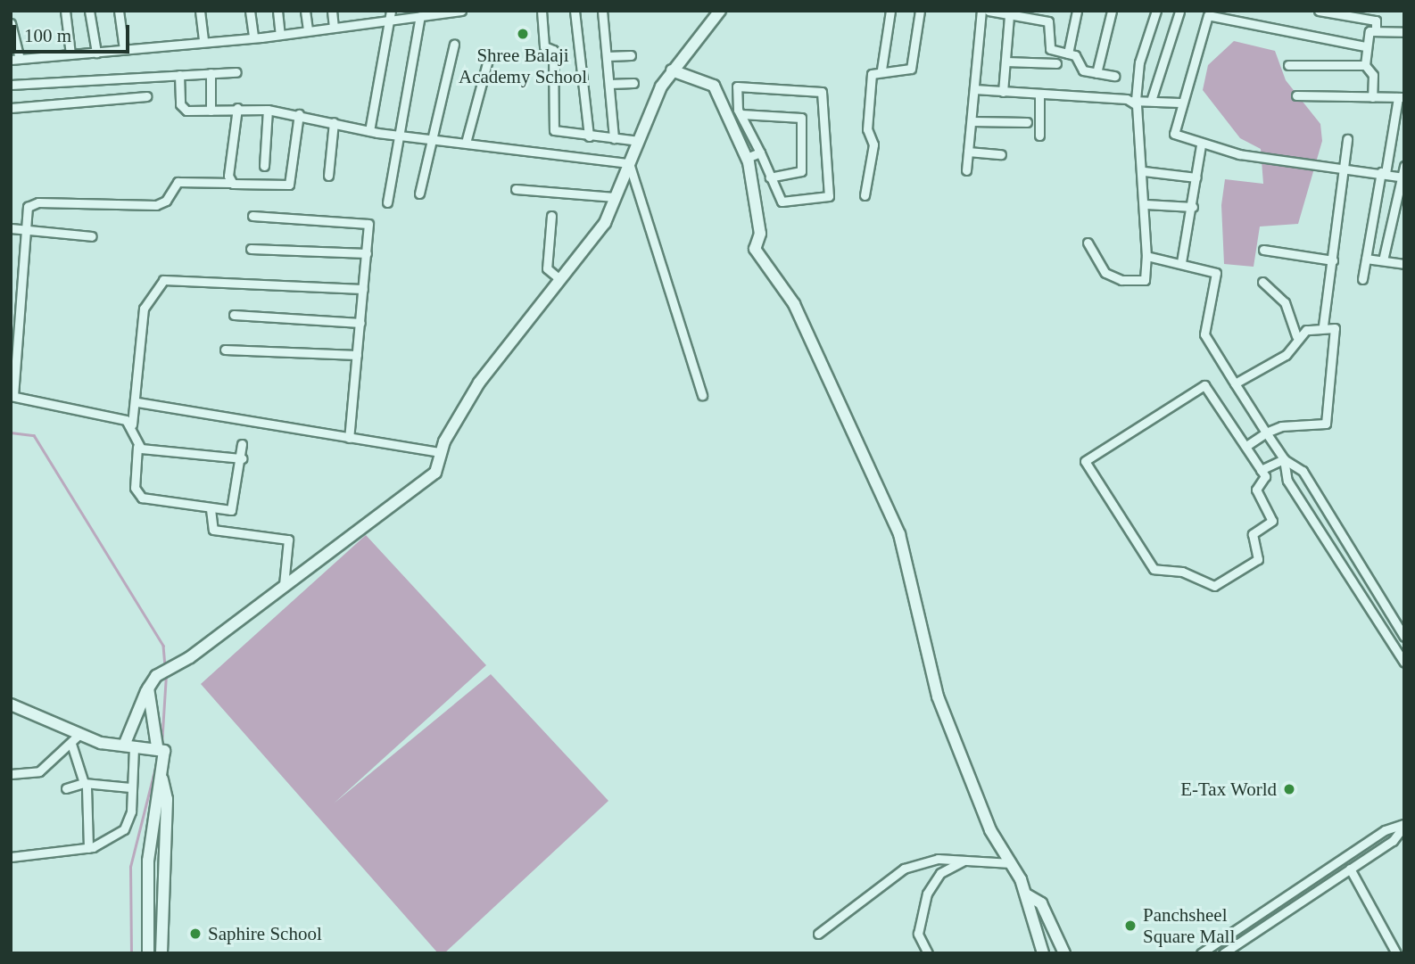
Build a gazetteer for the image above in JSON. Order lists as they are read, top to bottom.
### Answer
{
  "places": [
    "Shree Balaji Academy School",
    "E-Tax World",
    "Panchsheel Square Mall",
    "Saphire School"
  ],
  "scale_bar": "100 m"
}
